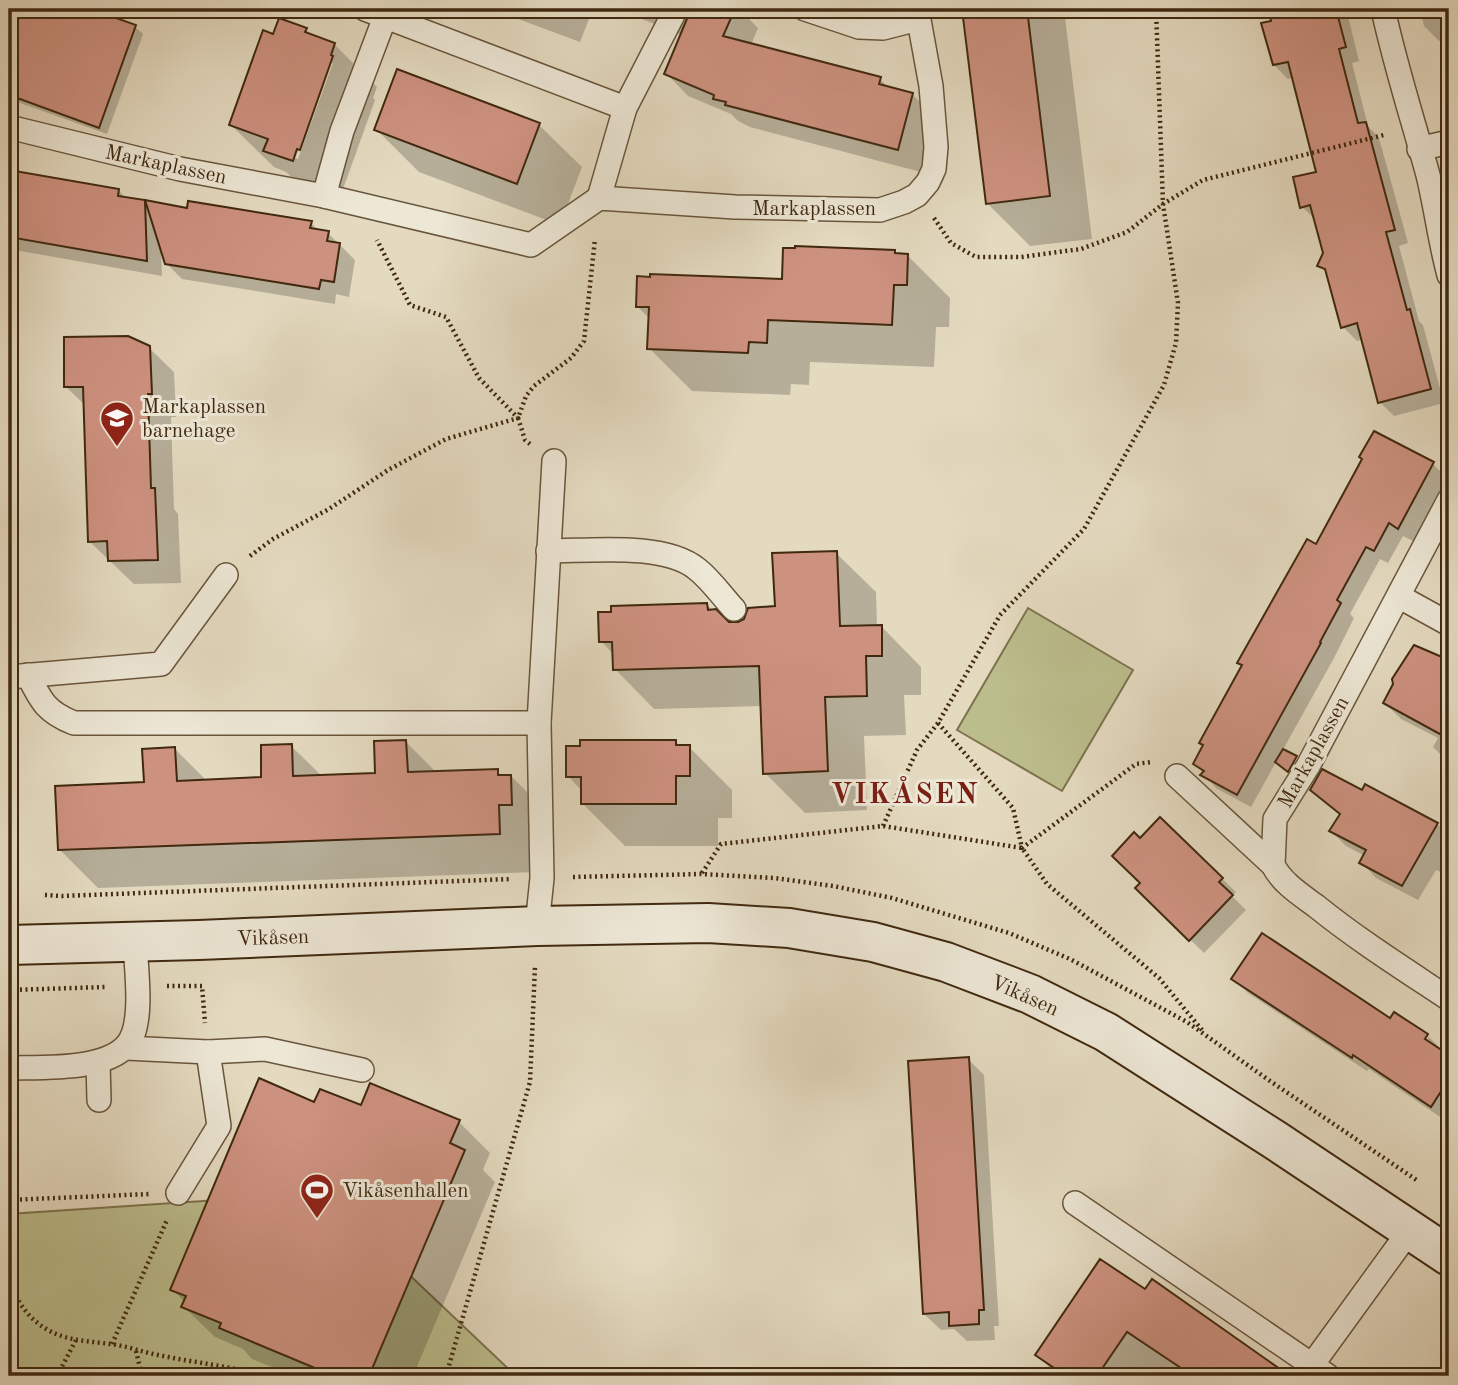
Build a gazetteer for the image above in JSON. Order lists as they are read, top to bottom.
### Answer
{
  "streets": {
    "street": ["Vikåsen"],
    "lane": ["Markaplassen"]
  },
  "districts": ["VIKÅSEN"],
  "places": {
    "school or university": ["Markaplassen barnehage"],
    "sports": ["Vikåsenhallen"]
  }
}
